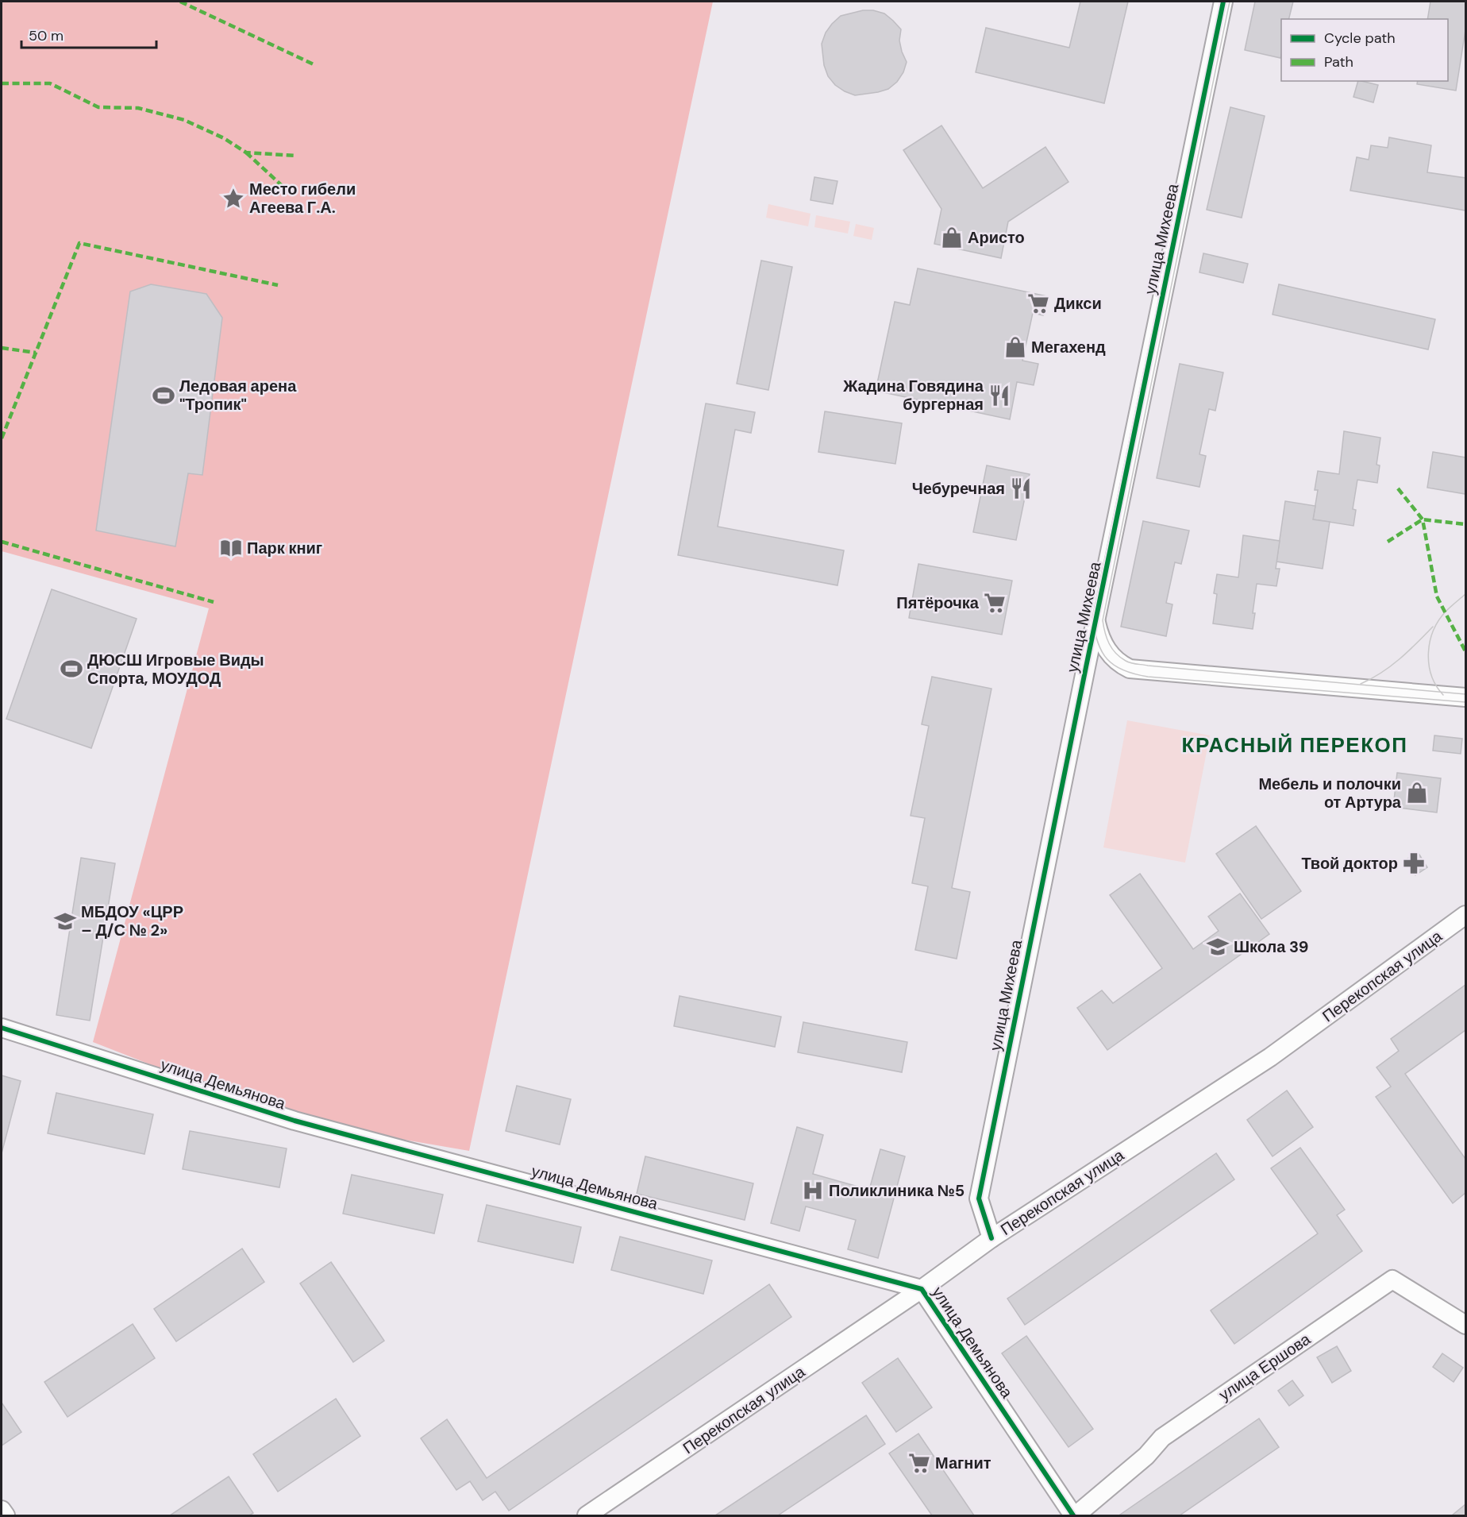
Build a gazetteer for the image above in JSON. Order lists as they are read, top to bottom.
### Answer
{
  "streets": {
    "street": [
      "улица Михеева",
      "Перекопская улица",
      "улица Демьянова",
      "улица Ершова"
    ]
  },
  "crossings": [
    ["улица Михеева", "Перекопская улица"],
    ["Перекопская улица", "улица Демьянова"],
    ["улица Демьянова", "улица Ершова"]
  ],
  "districts": ["КРАСНЫЙ ПЕРЕКОП"],
  "places": {
    "place": ["Место гибели Агеева Г.А."],
    "shop": ["Аристо", "Мегахенд", "Мебель и полочки от Артура"],
    "supermarket": ["Дикси", "Пятёрочка", "Магнит"],
    "sports": ["Ледовая арена \"Тропик\"", "ДЮСШ Игровые Виды Спорта, МОУДОД"],
    "restaurant": ["Жадина Говядина бургерная", "Чебуречная"],
    "library": ["Парк книг"],
    "pharmacy": ["Твой доктор"],
    "school or university": ["МБДОУ «ЦРР – Д/С № 2»", "Школа 39"],
    "hospital": ["Поликлиника №5"]
  },
  "legend": ["Cycle path", "Path"],
  "scale_bar": "50 m"
}
